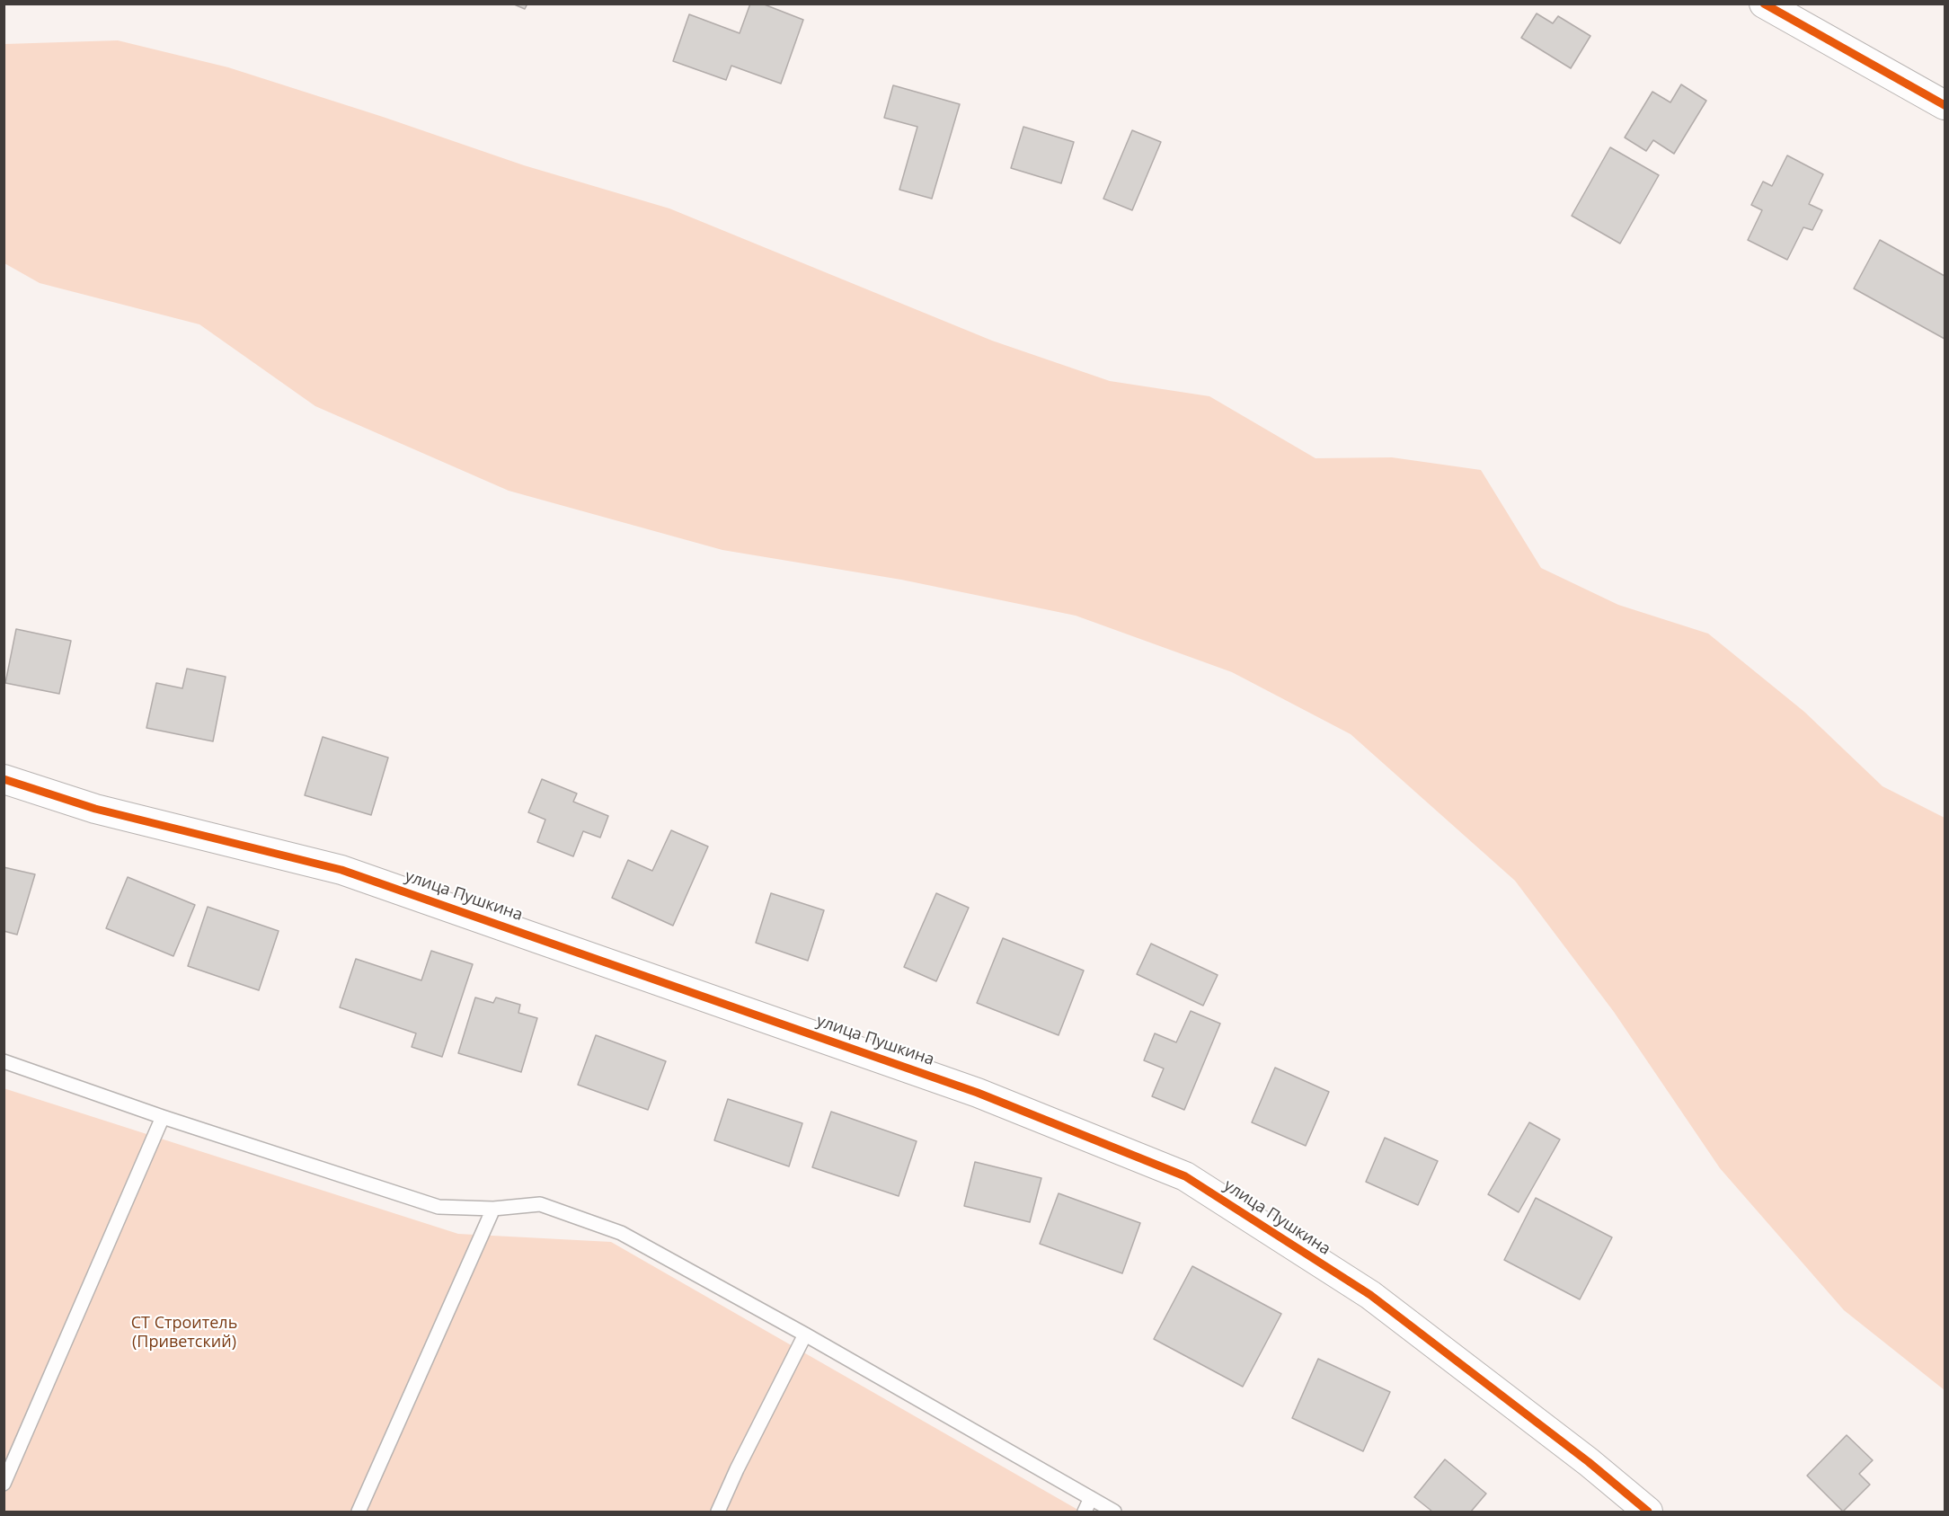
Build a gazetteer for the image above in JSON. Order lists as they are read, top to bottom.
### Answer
{
  "streets": {
    "street": ["улица Пушкина"]
  },
  "parks": ["СТ Строитель (Приветский)"]
}
